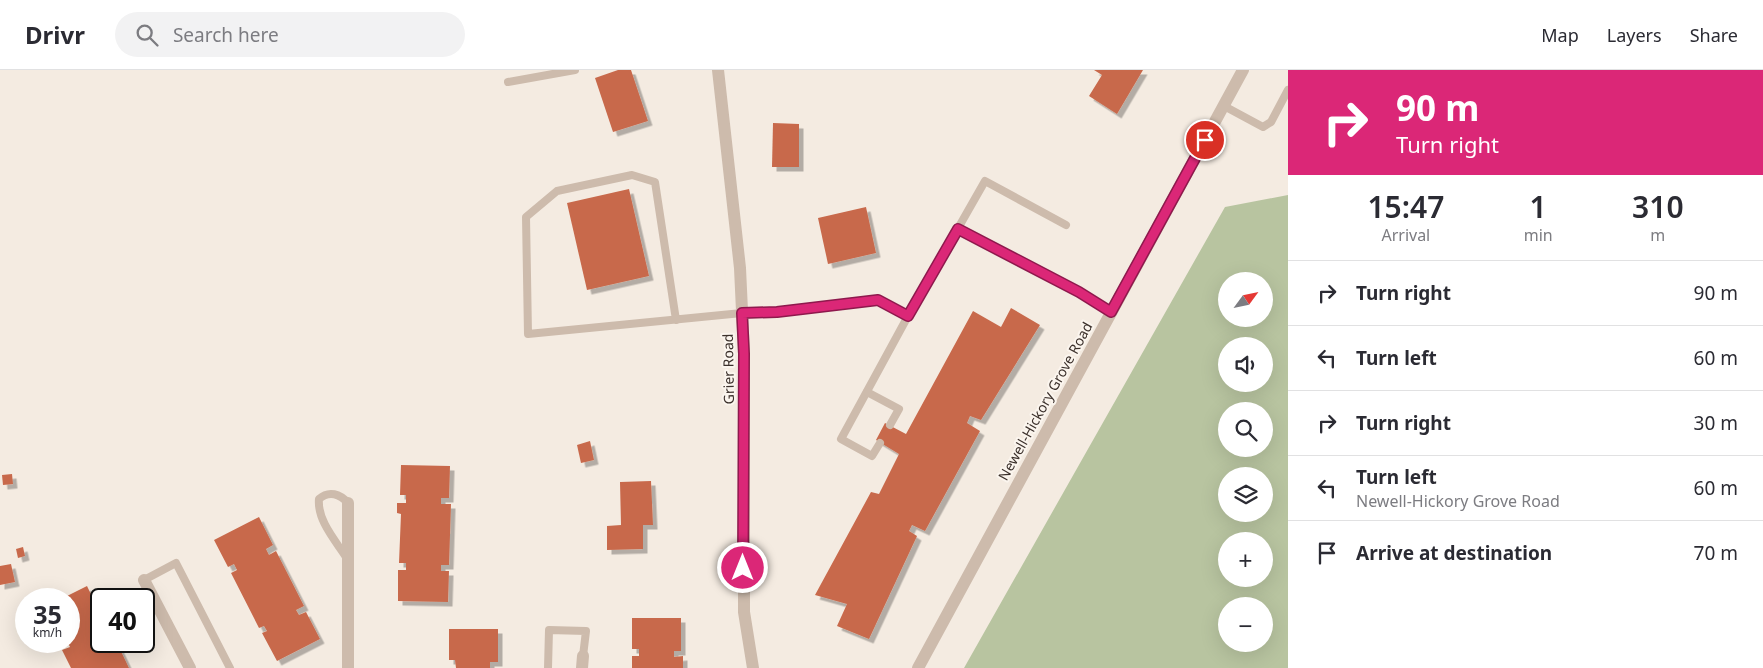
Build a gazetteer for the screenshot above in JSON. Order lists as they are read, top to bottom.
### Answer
{
  "streets": {
    "street": ["Grier Road", "Newell-Hickory Grove Road"]
  },
  "north": "top right",
  "page": {
    "header": "Drivr",
    "search": "Search here",
    "nav": ["Map", "Layers", "Share"],
    "turn": ["90 m", "Turn right"],
    "eta": [
      "15:47",
      "Arrival",
      "1",
      "min",
      "310",
      "m"
    ],
    "list": [
      {
        "name": "Turn right",
        "value": "90 m"
      },
      {
        "name": "Turn left",
        "value": "60 m"
      },
      {
        "name": "Turn right",
        "value": "30 m"
      },
      {
        "name": "Turn left",
        "note": "Newell-Hickory Grove Road",
        "value": "60 m"
      },
      {
        "name": "Arrive at destination",
        "value": "70 m"
      }
    ],
    "map_buttons": ["+", "−"],
    "speed": "35 km/h",
    "limit": "40"
  }
}
